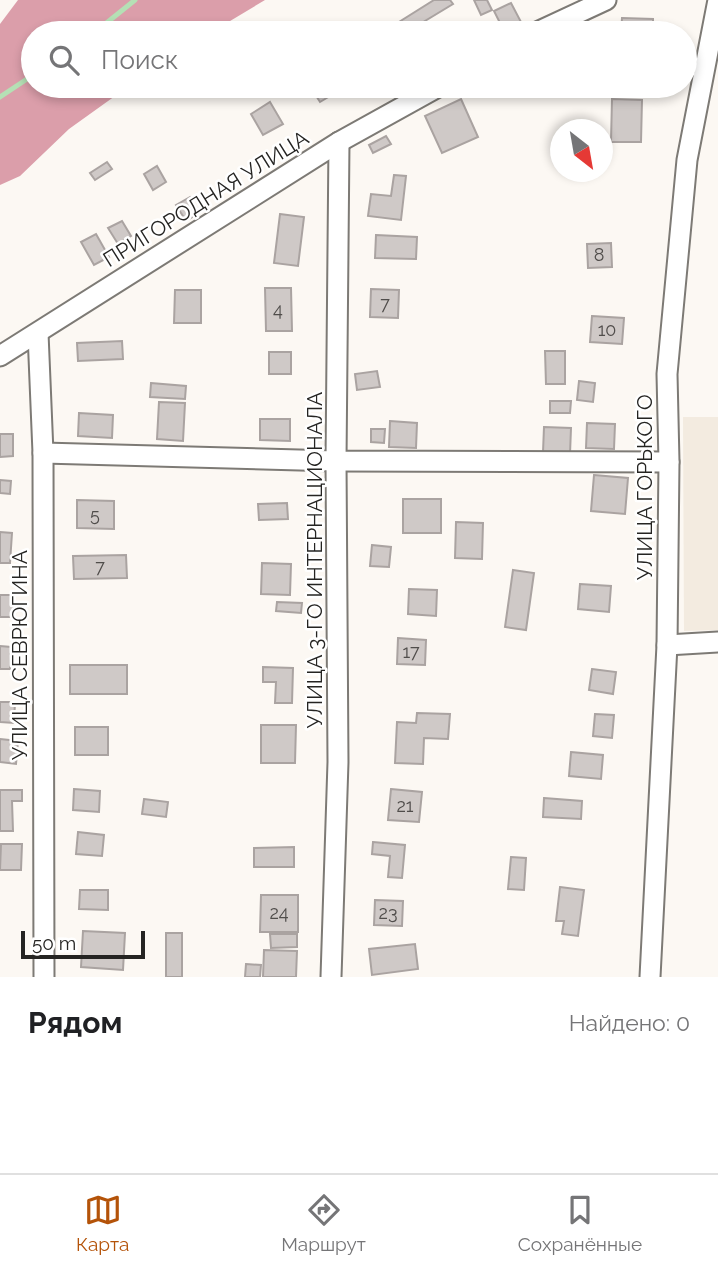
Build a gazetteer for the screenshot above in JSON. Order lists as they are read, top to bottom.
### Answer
{
  "streets": {
    "street": [
      "ПРИГОРОДНАЯ УЛИЦА",
      "УЛИЦА ГОРЬКОГО",
      "УЛИЦА 3-ГО ИНТЕРНАЦИОНАЛА",
      "УЛИЦА СЕВРЮГИНА"
    ]
  },
  "crossings": [
    ["ПРИГОРОДНАЯ УЛИЦА", "УЛИЦА 3-ГО ИНТЕРНАЦИОНАЛА"],
    ["ПРИГОРОДНАЯ УЛИЦА", "УЛИЦА СЕВРЮГИНА"]
  ],
  "house_numbers": [
    "8",
    "7",
    "4",
    "10",
    "5",
    "7",
    "17",
    "21",
    "24",
    "23"
  ],
  "scale_bar": "50 m",
  "north": "bottom right",
  "page": {
    "search": "Поиск",
    "scale": "50 m",
    "heading": ["Рядом", "Найдено: 0"],
    "nav": ["Карта", "Маршрут", "Сохранённые"]
  }
}
